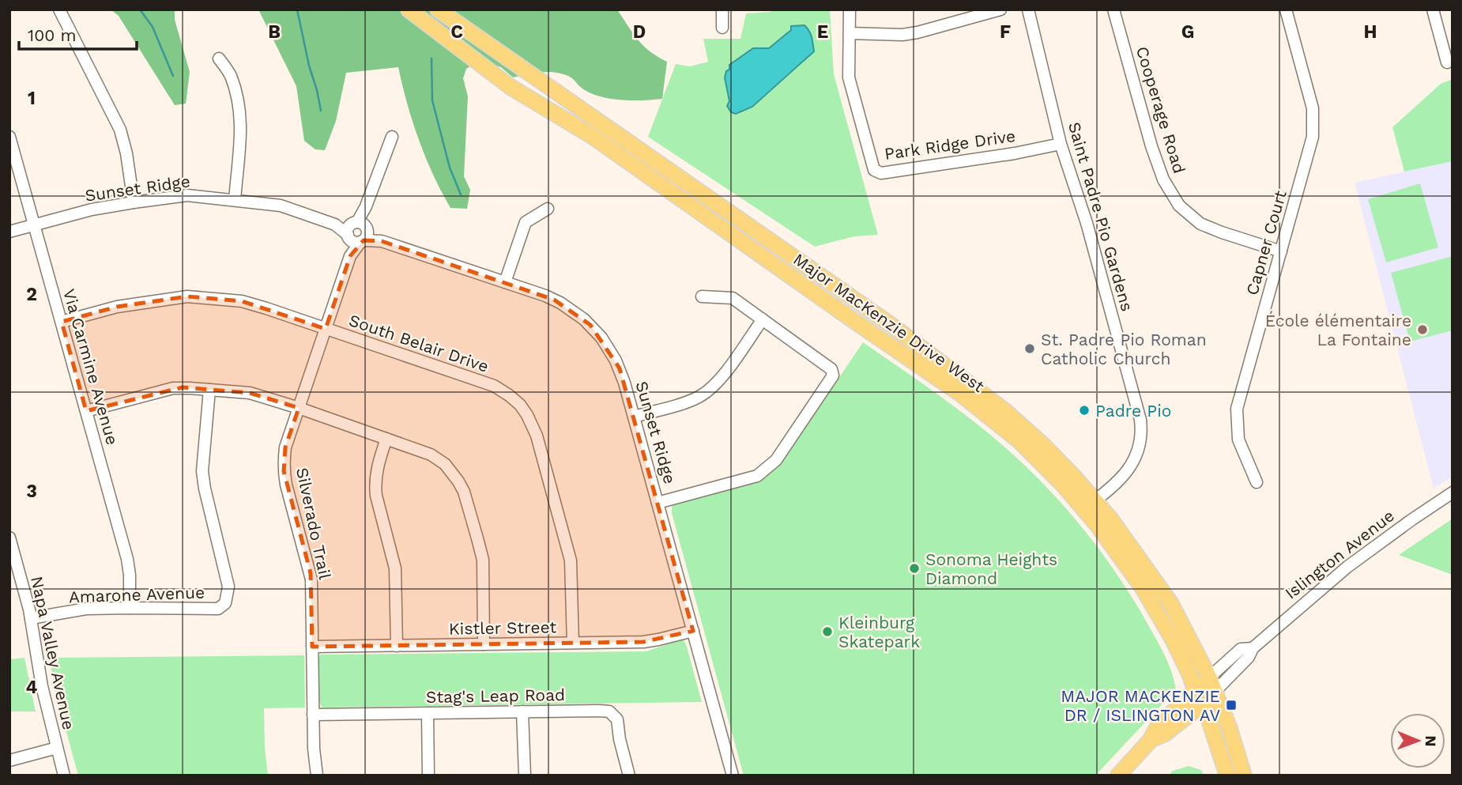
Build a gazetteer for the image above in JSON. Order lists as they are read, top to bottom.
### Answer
{
  "streets": {
    "main road": ["Major MacKenzie Drive West", "Islington Avenue"],
    "street": [
      "Cooperage Road",
      "Park Ridge Drive",
      "Sunset Ridge",
      "Saint Padre Pio Gardens",
      "Capner Court",
      "South Belair Drive",
      "Via Carmine Avenue",
      "Silverado Trail",
      "Amarone Avenue",
      "Kistler Street",
      "Napa Valley Avenue",
      "Stag's Leap Road"
    ]
  },
  "crossings": [
    ["Cooperage Road", "Capner Court"],
    ["Park Ridge Drive", "Saint Padre Pio Gardens"],
    ["Sunset Ridge", "Via Carmine Avenue"],
    ["Sunset Ridge", "Silverado Trail"],
    ["Sunset Ridge", "Kistler Street"],
    ["Saint Padre Pio Gardens", "Major MacKenzie Drive West"],
    ["Major MacKenzie Drive West", "Islington Avenue"],
    ["South Belair Drive", "Via Carmine Avenue"],
    ["South Belair Drive", "Silverado Trail"],
    ["South Belair Drive", "Kistler Street"],
    ["Via Carmine Avenue", "Amarone Avenue"],
    ["Silverado Trail", "Kistler Street"],
    ["Silverado Trail", "Stag's Leap Road"],
    ["Amarone Avenue", "Napa Valley Avenue"]
  ],
  "places": {
    "other": [
      "École élémentaire La Fontaine",
      "St. Padre Pio Roman Catholic Church",
      "Padre Pio",
      "Sonoma Heights Diamond",
      "Kleinburg Skatepark"
    ],
    "transit": ["MAJOR MACKENZIE DR / ISLINGTON AV"]
  },
  "scale_bar": "100 m",
  "north": "right",
  "grid": {
    "columns": [
      "B",
      "C",
      "D",
      "E",
      "F",
      "G",
      "H"
    ],
    "rows": [
      "1",
      "2",
      "3",
      "4"
    ]
  }
}
